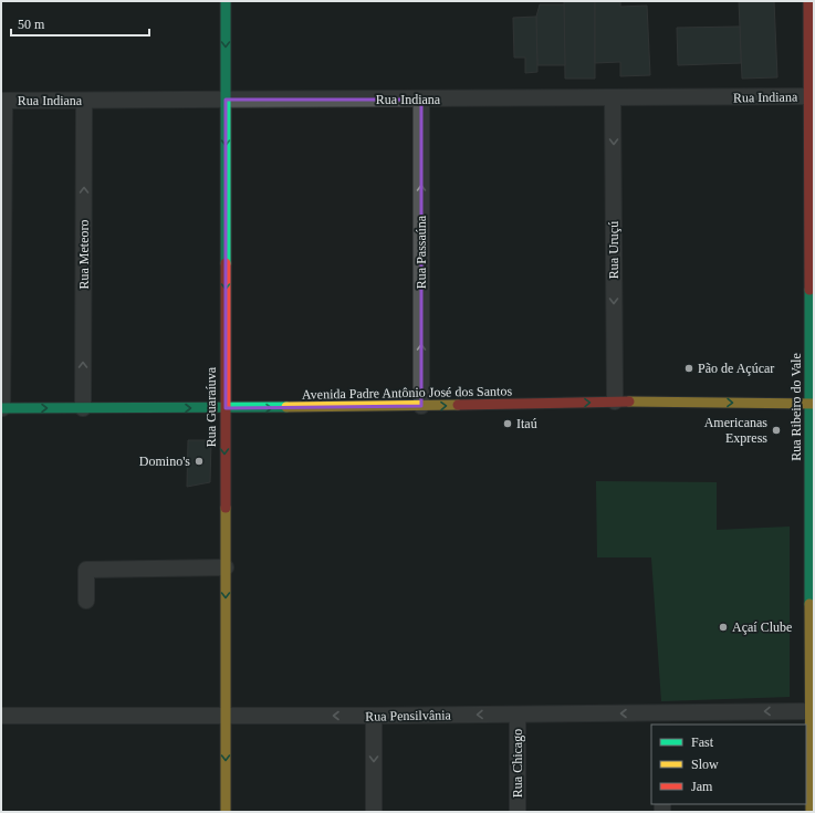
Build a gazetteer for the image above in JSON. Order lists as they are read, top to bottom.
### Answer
{
  "streets": {
    "street": [
      "Rua Indiana",
      "Rua Uruçú",
      "Rua Passaúna",
      "Rua Meteoro",
      "Avenida Padre Antônio José dos Santos",
      "Rua Guaraíuva",
      "Rua Ribeiro do Vale",
      "Rua Pensilvânia",
      "Rua Chicago"
    ]
  },
  "crossings": [
    ["Rua Indiana", "Rua Uruçú"],
    ["Rua Indiana", "Rua Passaúna"],
    ["Rua Indiana", "Rua Meteoro"],
    ["Rua Indiana", "Rua Guaraíuva"],
    ["Rua Indiana", "Rua Ribeiro do Vale"],
    ["Rua Uruçú", "Avenida Padre Antônio José dos Santos"],
    ["Rua Passaúna", "Avenida Padre Antônio José dos Santos"],
    ["Rua Meteoro", "Avenida Padre Antônio José dos Santos"],
    ["Avenida Padre Antônio José dos Santos", "Rua Guaraíuva"],
    ["Avenida Padre Antônio José dos Santos", "Rua Ribeiro do Vale"],
    ["Rua Guaraíuva", "Rua Pensilvânia"],
    ["Rua Ribeiro do Vale", "Rua Pensilvânia"],
    ["Rua Pensilvânia", "Rua Chicago"]
  ],
  "one_way": [
    "Rua Uruçú",
    "Rua Passaúna",
    "Avenida Padre Antônio José dos Santos",
    "Rua Guaraíuva",
    "Rua Pensilvânia"
  ],
  "places": [
    "Pão de Açúcar",
    "Itaú",
    "Americanas Express",
    "Domino's",
    "Açaí Clube"
  ],
  "legend": ["Fast", "Slow", "Jam"],
  "scale_bar": "50 m"
}
